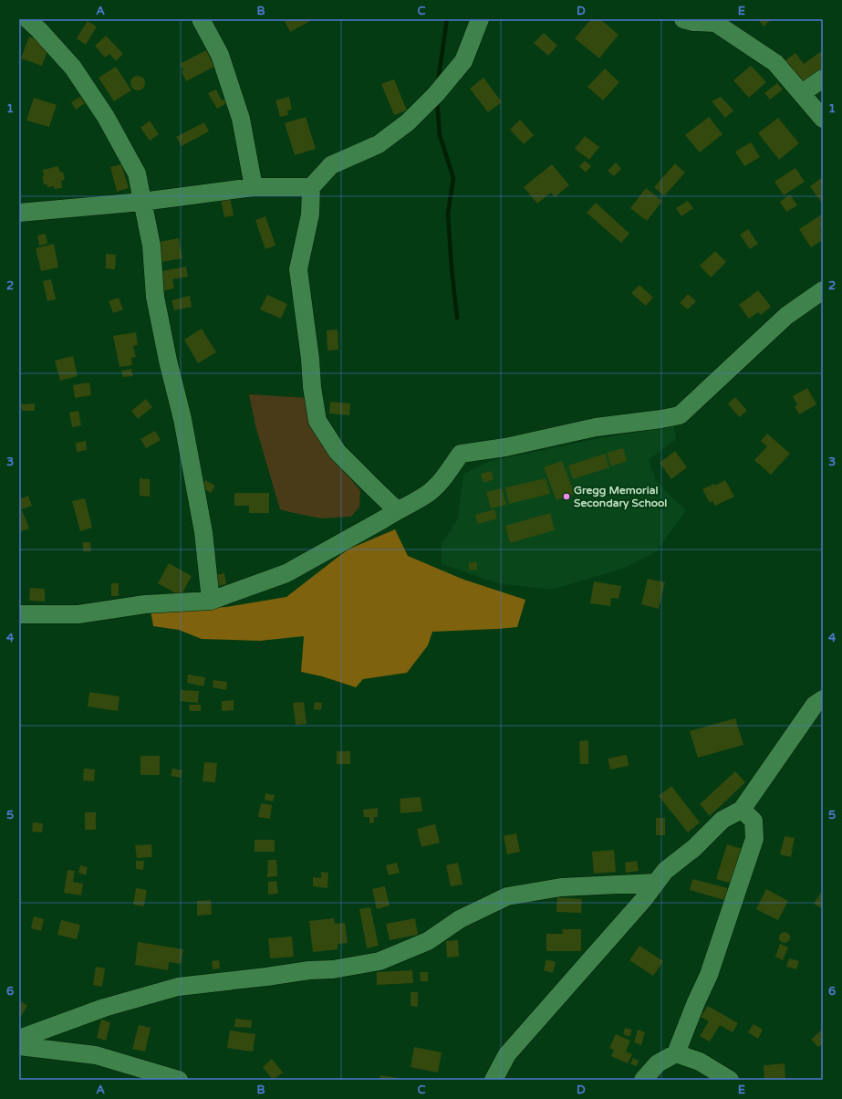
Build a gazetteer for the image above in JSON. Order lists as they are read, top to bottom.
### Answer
{
  "places": ["Gregg Memorial Secondary School"],
  "grid": {
    "columns": [
      "A",
      "B",
      "C",
      "D",
      "E"
    ],
    "rows": [
      "1",
      "2",
      "3",
      "4",
      "5",
      "6"
    ]
  }
}
